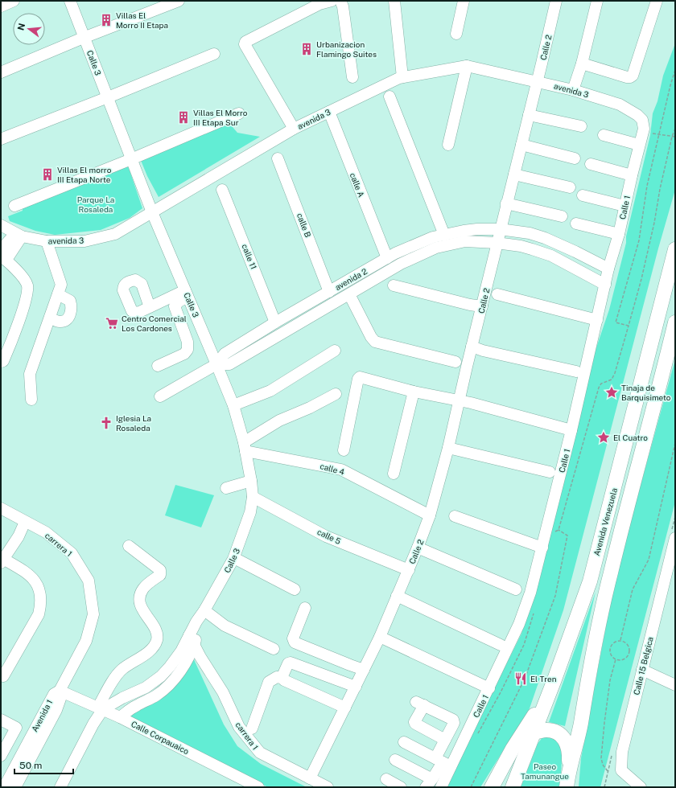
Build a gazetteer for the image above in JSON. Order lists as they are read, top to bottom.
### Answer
{
  "streets": {
    "main road": ["Avenida Venezuela"],
    "street": [
      "Calle 2",
      "Calle 3",
      "avenida 3",
      "calle A",
      "Calle 1",
      "calle B",
      "calle 11",
      "avenida 2",
      "calle 4",
      "calle 5",
      "carrera 1",
      "Calle 15 Belgica",
      "Avenida 1",
      "Calle Corpauaico"
    ]
  },
  "crossings": [
    ["Calle 2", "avenida 3"],
    ["Calle 2", "Calle 1"],
    ["Calle 2", "avenida 2"],
    ["Calle 2", "calle 4"],
    ["Calle 2", "calle 5"],
    ["Calle 2", "carrera 1"],
    ["Calle 3", "avenida 3"],
    ["Calle 3", "avenida 2"],
    ["Calle 3", "calle 4"],
    ["Calle 3", "calle 5"],
    ["Calle 3", "carrera 1"],
    ["avenida 3", "calle A"],
    ["avenida 3", "Calle 1"],
    ["calle A", "avenida 2"],
    ["Calle 1", "avenida 2"],
    ["calle B", "avenida 2"],
    ["calle 11", "avenida 2"],
    ["carrera 1", "Avenida 1"],
    ["carrera 1", "Calle Corpauaico"],
    ["Avenida 1", "Calle Corpauaico"]
  ],
  "parks": ["Parque La Rosaleda", "Paseo Tamunangue"],
  "places": {
    "building": [
      "Villas El Morro II Etapa",
      "Urbanizacion Flamingo Suites",
      "Villas El Morro III Etapa Sur",
      "Villas El morro III Etapa Norte"
    ],
    "supermarket": ["Centro Comercial Los Cardones"],
    "place": ["Tinaja de Barquisimeto", "El Cuatro"],
    "church": ["Iglesia La Rosaleda"],
    "restaurant": ["El Tren"]
  },
  "scale_bar": "50 m",
  "north": "left"
}
